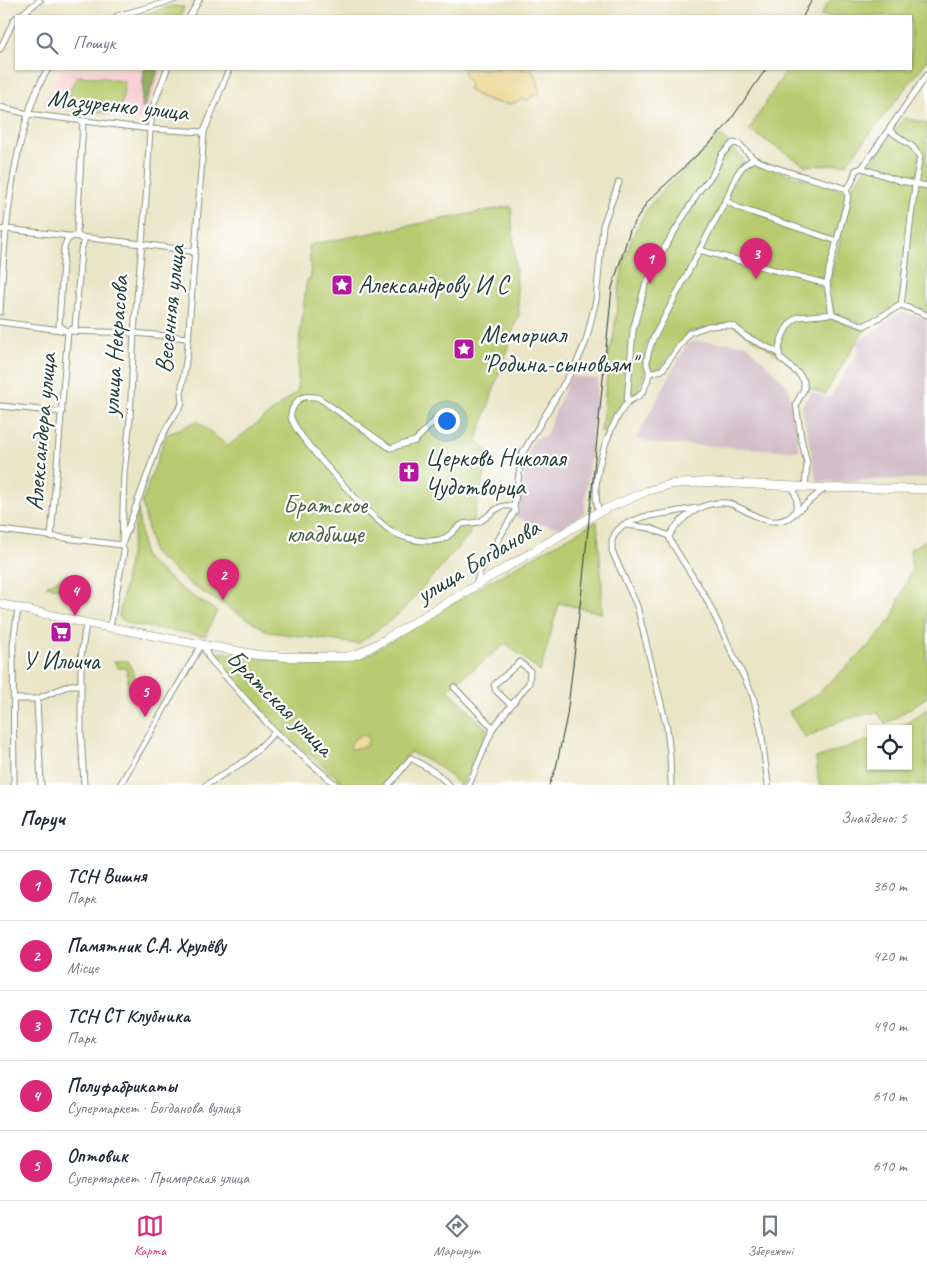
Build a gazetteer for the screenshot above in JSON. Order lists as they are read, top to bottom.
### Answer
{
  "streets": {
    "main road": ["улица Богданова"],
    "street": [
      "Мазуренко улица",
      "Весенняя улица",
      "улица Некрасова",
      "Александера улица",
      "Братская улица"
    ]
  },
  "crossings": [
    ["Мазуренко улица", "Весенняя улица"],
    ["Мазуренко улица", "улица Некрасова"],
    ["Мазуренко улица", "Александера улица"],
    ["Весенняя улица", "улица Некрасова"],
    ["улица Некрасова", "улица Богданова"],
    ["улица Богданова", "Братская улица"]
  ],
  "parks": ["Братское кладбище"],
  "places": {
    "place": ["Александрову И С", "Мемориал \"Родина-сыновьям\""],
    "church": ["Церковь Николая Чудотворца"],
    "supermarket": ["У Ильича"]
  },
  "page": {
    "search": "Пошук",
    "pins": [
      "3",
      "1",
      "2",
      "4",
      "5"
    ],
    "heading": ["Поруч", "Знайдено: 5"],
    "list": [
      {
        "mark": "1",
        "name": "ТСН Вишня",
        "note": "Парк",
        "value": "360 m"
      },
      {
        "mark": "2",
        "name": "Памятник С.А. Хрулёву",
        "note": "Місце",
        "value": "420 m"
      },
      {
        "mark": "3",
        "name": "ТСН СТ Клубника",
        "note": "Парк",
        "value": "490 m"
      },
      {
        "mark": "4",
        "name": "Полуфабрикаты",
        "note": "Супермаркет · Богданова вулиця",
        "value": "610 m"
      },
      {
        "mark": "5",
        "name": "Оптовик",
        "note": "Супермаркет · Приморская улица",
        "value": "610 m"
      }
    ],
    "nav": ["Карта", "Маршрут", "Збережені"]
  }
}
